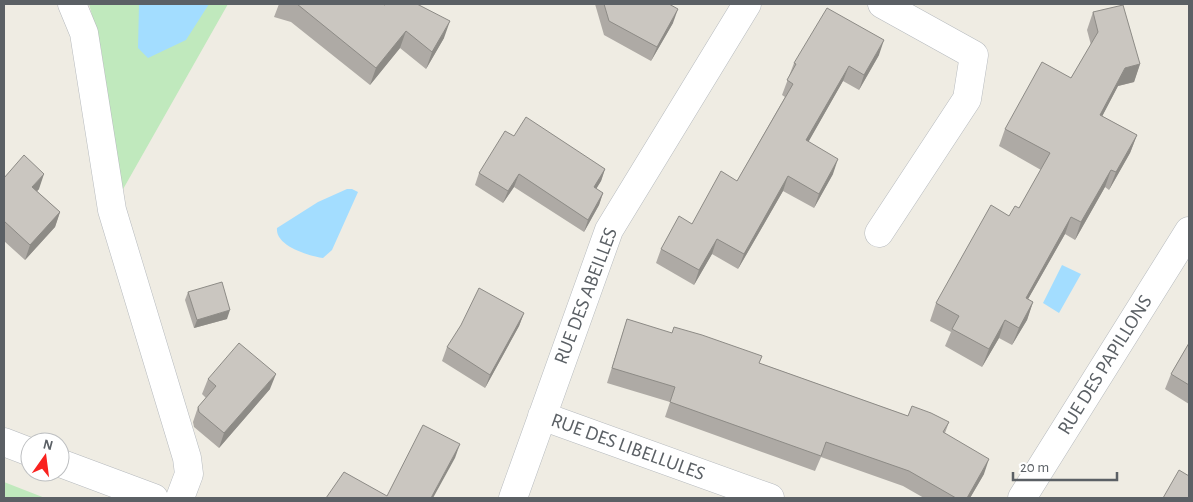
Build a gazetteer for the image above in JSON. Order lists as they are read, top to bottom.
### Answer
{
  "streets": {
    "street": ["RUE DES ABEILLES", "RUE DES PAPILLONS", "RUE DES LIBELLULES"]
  },
  "crossings": [
    ["RUE DES ABEILLES", "RUE DES LIBELLULES"]
  ],
  "scale_bar": "20 m",
  "north": "top"
}
